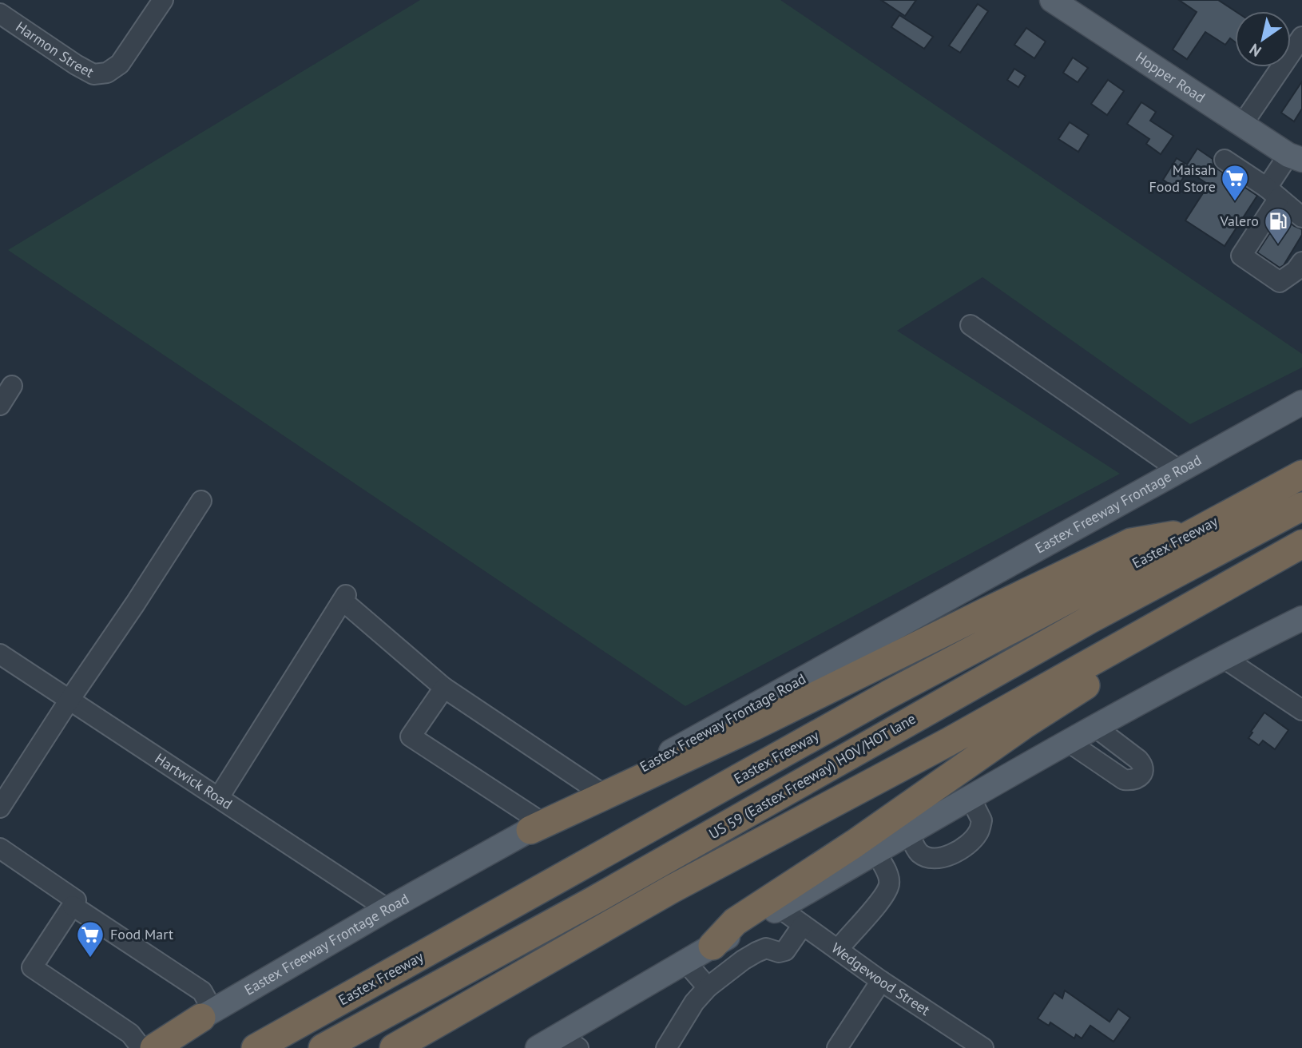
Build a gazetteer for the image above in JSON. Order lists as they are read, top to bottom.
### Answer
{
  "streets": {
    "highway": ["Eastex Freeway", "US 59 (Eastex Freeway) HOV/HOT lane"],
    "main road": ["Hopper Road", "Eastex Freeway Frontage Road"],
    "street": ["Harmon Street", "Hartwick Road", "Wedgewood Street"]
  },
  "crossings": [
    ["Eastex Freeway Frontage Road", "Hartwick Road"]
  ],
  "places": {
    "supermarket": ["Maisah Food Store", "Food Mart"],
    "fuel station": ["Valero"]
  },
  "north": "bottom left"
}
